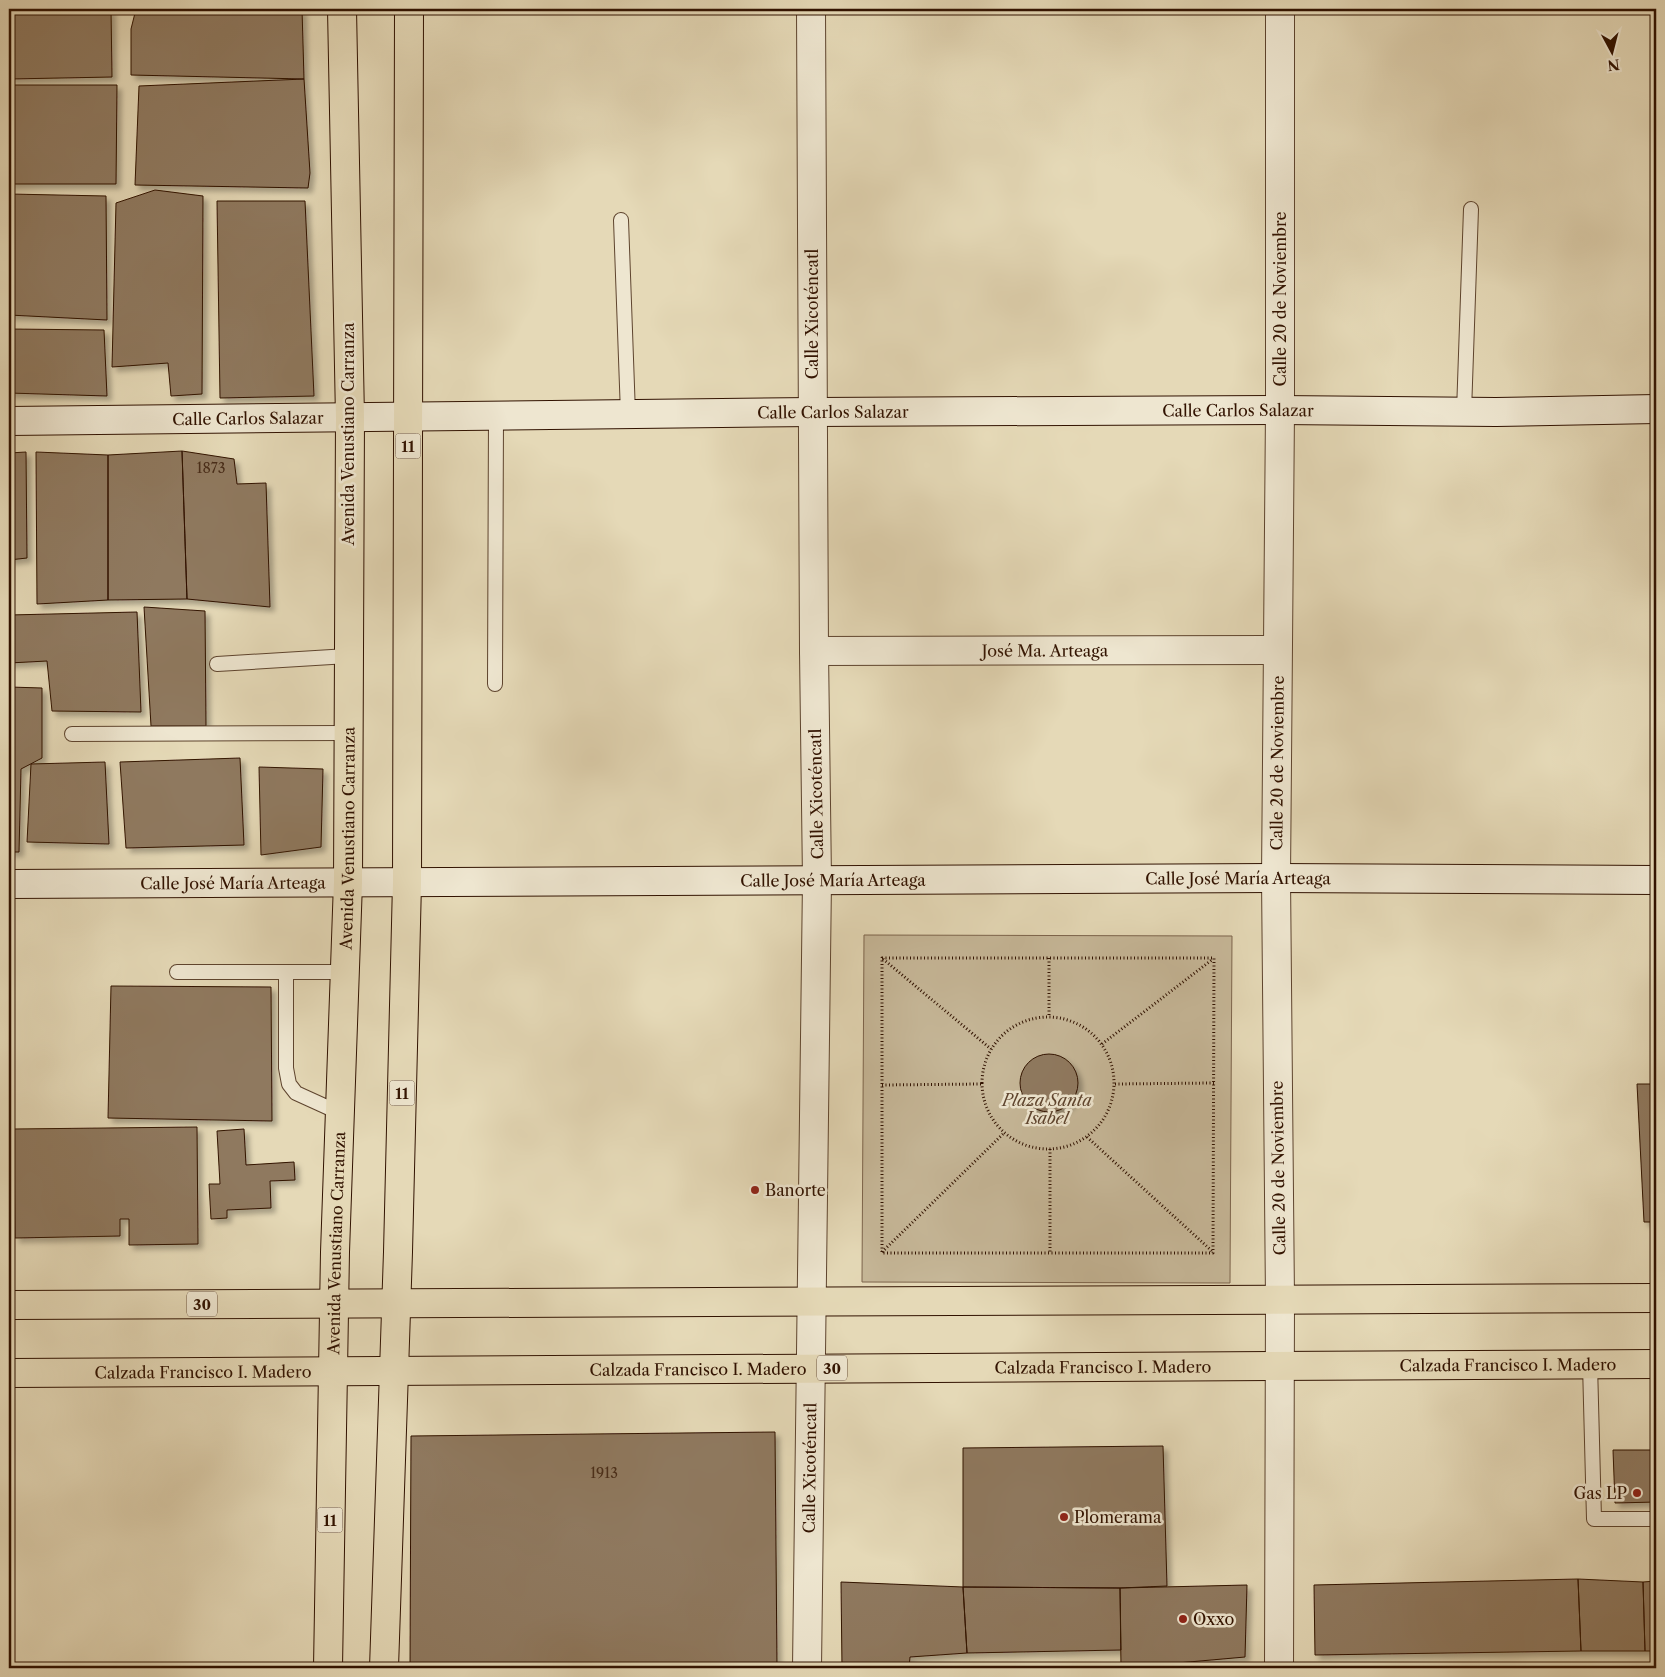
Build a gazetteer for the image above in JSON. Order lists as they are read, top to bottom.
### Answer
{
  "streets": {
    "main road": [
      "Avenida Venustiano Carranza",
      "11",
      "30",
      "Calzada Francisco I. Madero"
    ],
    "street": [
      "Calle 20 de Noviembre",
      "Calle Xicoténcatl",
      "Calle Carlos Salazar",
      "José Ma. Arteaga",
      "Calle José María Arteaga"
    ]
  },
  "crossings": [
    ["Calle 20 de Noviembre", "Calle Carlos Salazar"],
    ["Calle 20 de Noviembre", "José Ma. Arteaga"],
    ["Calle 20 de Noviembre", "Calle José María Arteaga"],
    ["Calle 20 de Noviembre", "30"],
    ["Calle 20 de Noviembre", "Calzada Francisco I. Madero"],
    ["Calle Xicoténcatl", "Calle Carlos Salazar"],
    ["Calle Xicoténcatl", "José Ma. Arteaga"],
    ["Calle Xicoténcatl", "Calle José María Arteaga"],
    ["Calle Xicoténcatl", "30"],
    ["Calle Xicoténcatl", "Calzada Francisco I. Madero"],
    ["Calle Carlos Salazar", "Avenida Venustiano Carranza"],
    ["Calle Carlos Salazar", "11"],
    ["Avenida Venustiano Carranza", "Calle José María Arteaga"],
    ["Avenida Venustiano Carranza", "30"],
    ["Avenida Venustiano Carranza", "Calzada Francisco I. Madero"],
    ["11", "Calle José María Arteaga"],
    ["11", "30"],
    ["11", "Calzada Francisco I. Madero"]
  ],
  "parks": ["Plaza Santa Isabel"],
  "places": [
    "Banorte",
    "Gas LP",
    "Plomerama",
    "Oxxo"
  ],
  "house_numbers": ["1873", "1913"],
  "north": "bottom"
}
